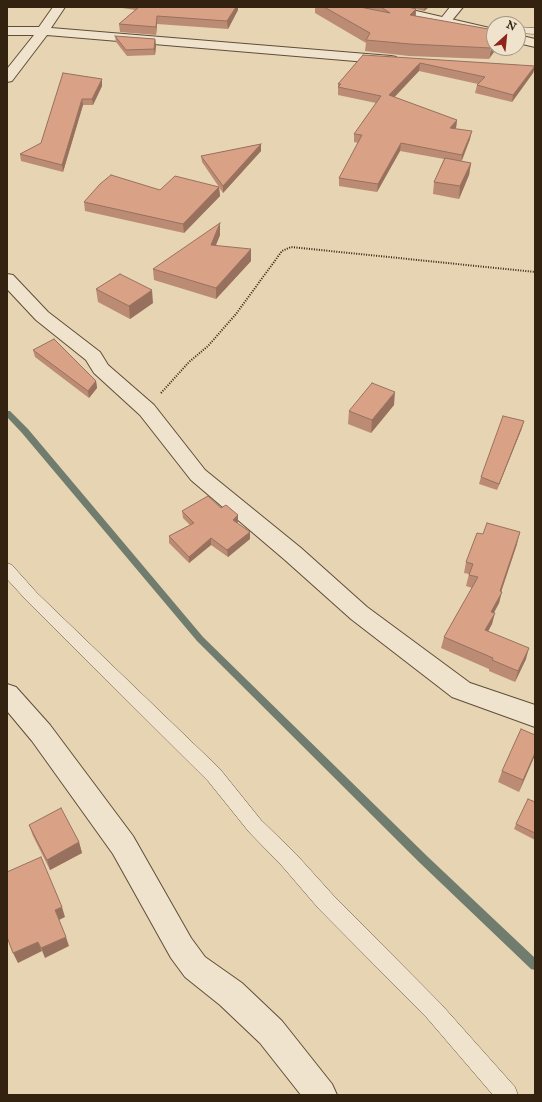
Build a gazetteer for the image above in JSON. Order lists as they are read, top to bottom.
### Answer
{
  "north": "top right"
}
